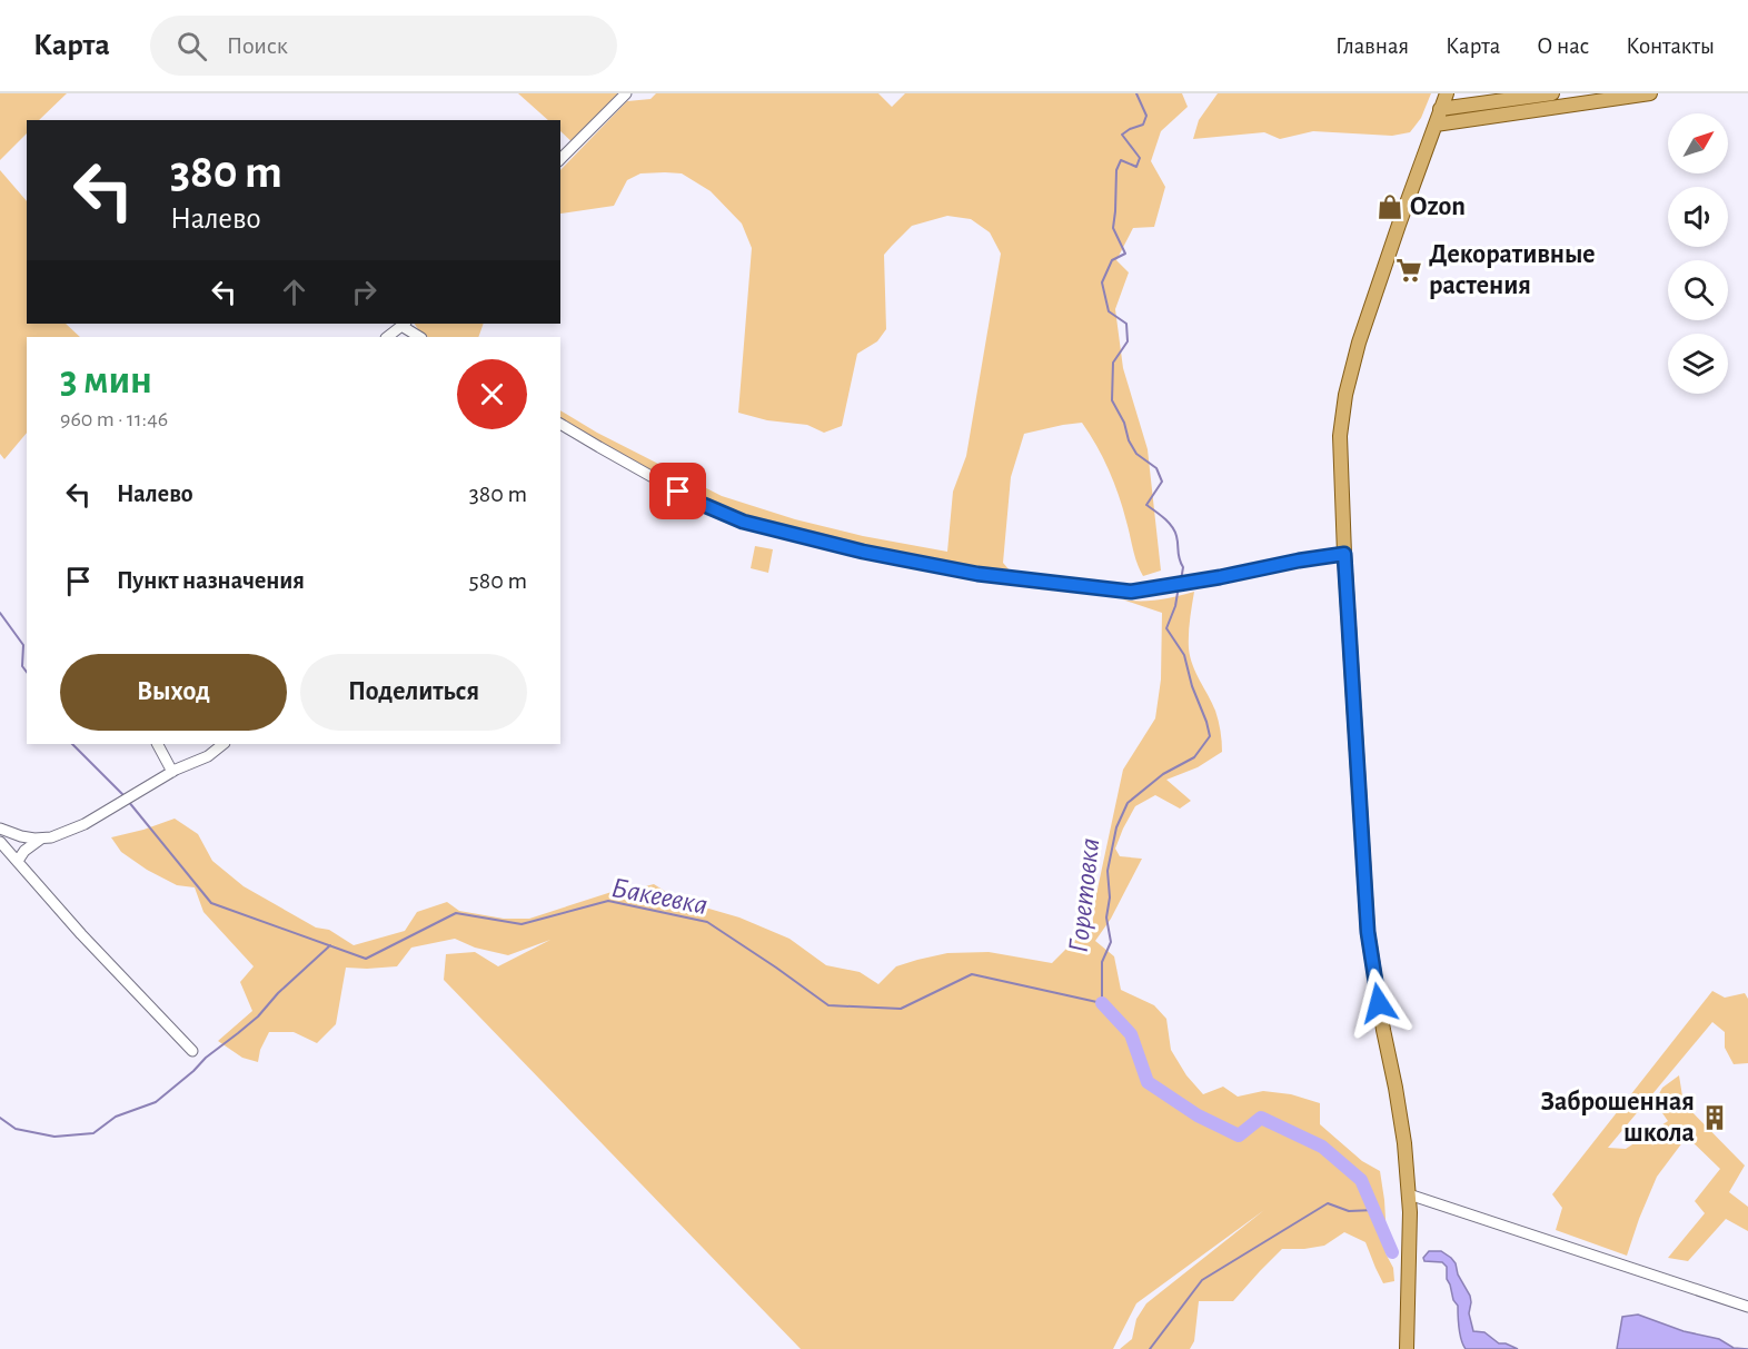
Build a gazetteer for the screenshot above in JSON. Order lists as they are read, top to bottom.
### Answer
{
  "water": ["Горетовка", "Бакеевка"],
  "places": {
    "shop": ["Ozon"],
    "supermarket": ["Декоративные растения"],
    "building": ["Заброшенная школа"]
  },
  "north": "top right",
  "page": {
    "header": "Карта",
    "search": "Поиск",
    "nav": [
      "Главная",
      "Карта",
      "О нас",
      "Контакты"
    ],
    "turn": ["380 m", "Налево"],
    "heading": ["3 мин", "960 m · 11:46"],
    "list": [
      {
        "name": "Налево",
        "value": "380 m"
      },
      {
        "name": "Пункт назначения",
        "value": "580 m"
      }
    ],
    "buttons": ["Выход", "Поделиться"]
  }
}
